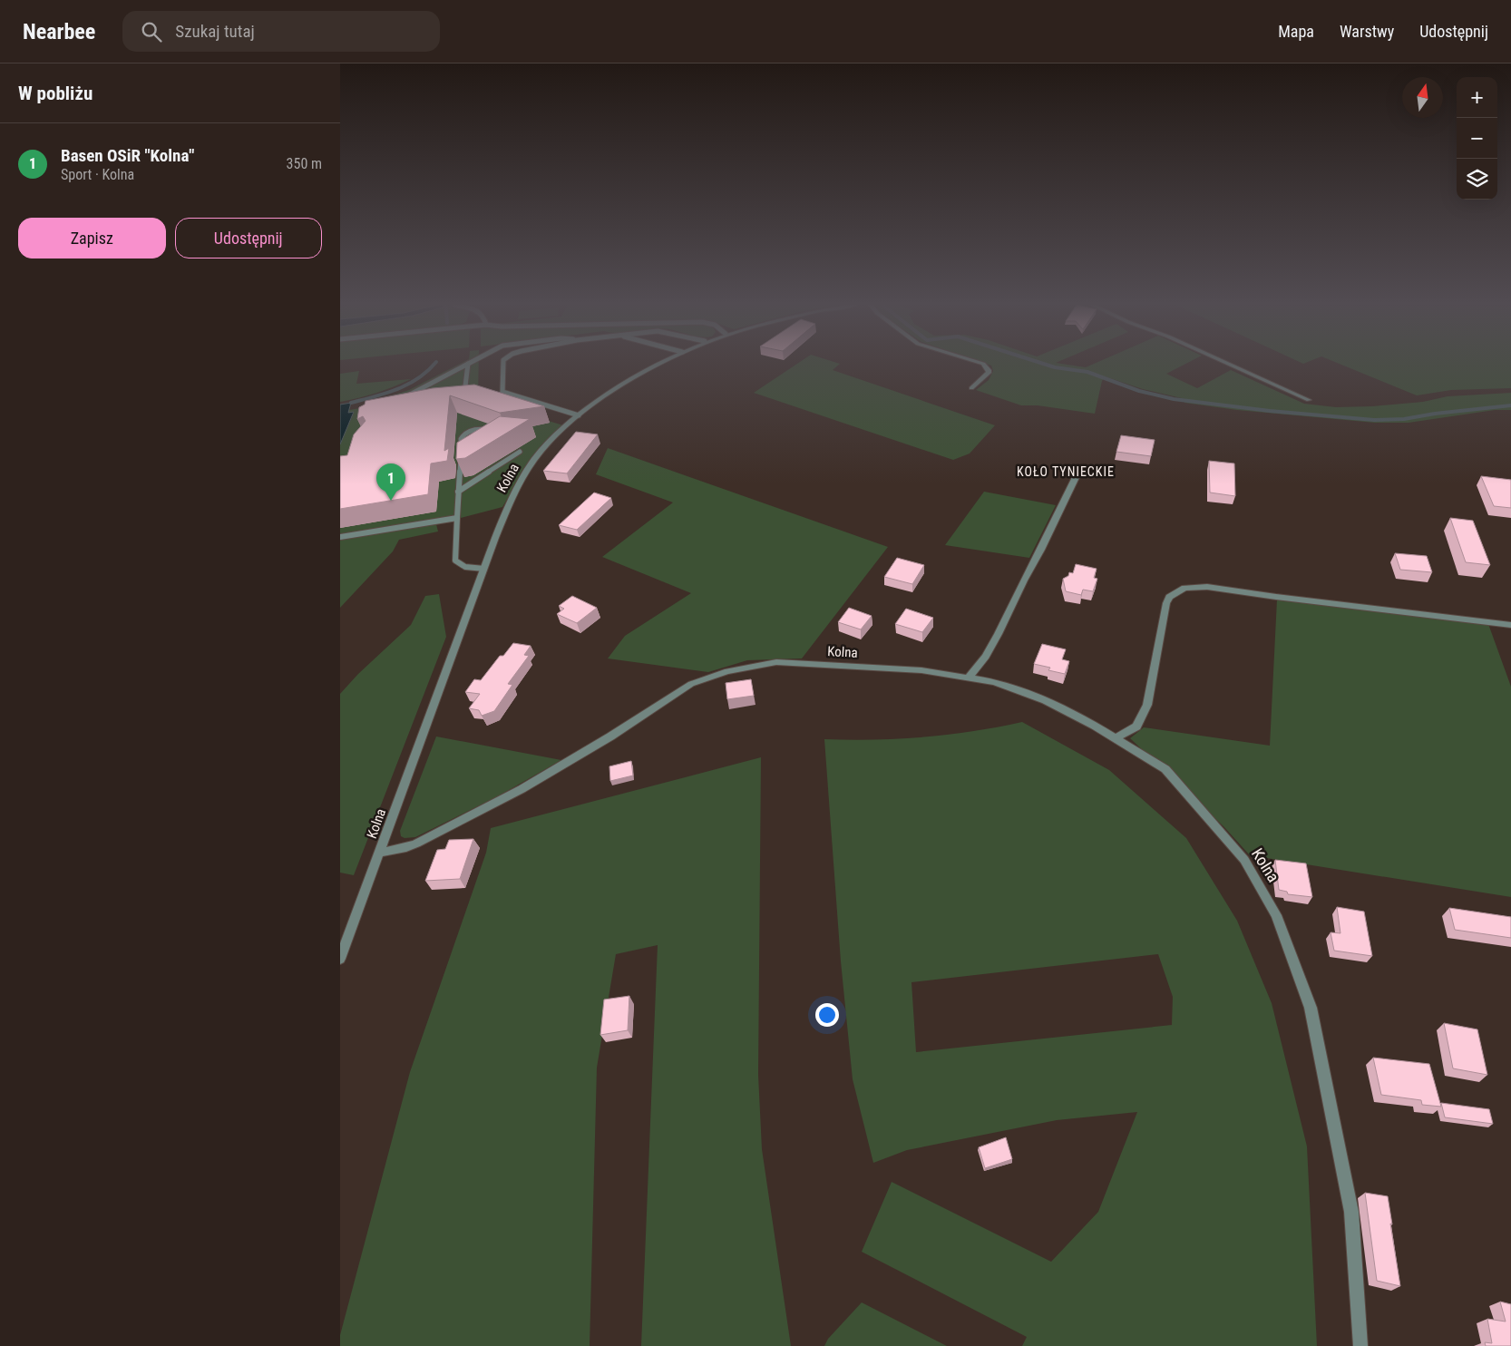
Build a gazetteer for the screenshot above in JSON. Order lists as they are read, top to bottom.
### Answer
{
  "streets": {
    "street": ["Kolna"]
  },
  "districts": ["KOŁO TYNIECKIE"],
  "north": "top",
  "page": {
    "header": "Nearbee",
    "search": "Szukaj tutaj",
    "nav": ["Mapa", "Warstwy", "Udostępnij"],
    "heading": "W pobliżu",
    "map_buttons": ["+", "−"],
    "list": [
      {
        "mark": "1",
        "name": "Basen OSiR \"Kolna\"",
        "note": "Sport · Kolna",
        "value": "350 m"
      }
    ],
    "buttons": ["Zapisz", "Udostępnij"],
    "pins": "1"
  }
}
